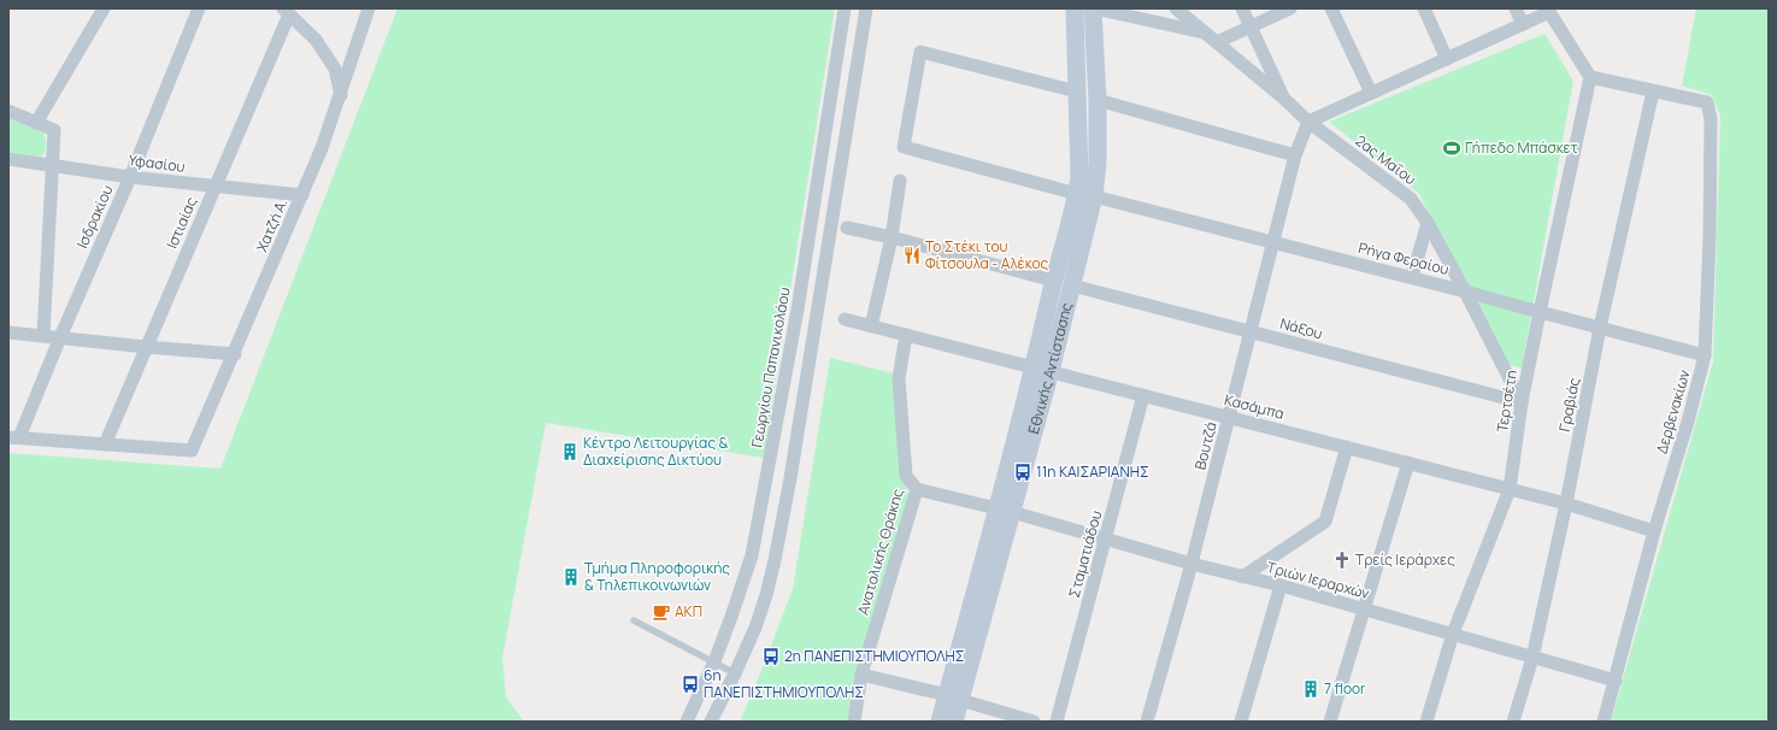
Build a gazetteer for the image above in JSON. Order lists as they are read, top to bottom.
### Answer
{
  "streets": {
    "main road": ["Εθνικής Αντίστασης"],
    "street": [
      "2ας Μαΐου",
      "Υφασίου",
      "Ισδρακίου",
      "Ιστιαίας",
      "Χατζή Α.",
      "Ρήγα Φεραίου",
      "Νάξου",
      "Γεωργίου Παπανικολάου",
      "Τερτσέτη",
      "Γραβιάς",
      "Κασάμπα",
      "Δερβενακίων",
      "Βουτζά",
      "Ανατολικής Θράκης",
      "Σταματιάδου",
      "Τριών Ιεραρχών"
    ]
  },
  "crossings": [
    ["2ας Μαΐου", "Ρήγα Φεραίου"],
    ["2ας Μαΐου", "Νάξου"],
    ["2ας Μαΐου", "Εθνικής Αντίστασης"],
    ["2ας Μαΐου", "Τερτσέτη"],
    ["2ας Μαΐου", "Βουτζά"],
    ["Υφασίου", "Ισδρακίου"],
    ["Υφασίου", "Ιστιαίας"],
    ["Υφασίου", "Χατζή Α."],
    ["Ιστιαίας", "Χατζή Α."],
    ["Ρήγα Φεραίου", "Εθνικής Αντίστασης"],
    ["Ρήγα Φεραίου", "Τερτσέτη"],
    ["Ρήγα Φεραίου", "Γραβιάς"],
    ["Ρήγα Φεραίου", "Δερβενακίων"],
    ["Ρήγα Φεραίου", "Βουτζά"],
    ["Νάξου", "Εθνικής Αντίστασης"],
    ["Νάξου", "Τερτσέτη"],
    ["Νάξου", "Βουτζά"],
    ["Εθνικής Αντίστασης", "Κασάμπα"],
    ["Εθνικής Αντίστασης", "Τριών Ιεραρχών"],
    ["Τερτσέτη", "Κασάμπα"],
    ["Τερτσέτη", "Τριών Ιεραρχών"],
    ["Γραβιάς", "Κασάμπα"],
    ["Γραβιάς", "Δερβενακίων"],
    ["Γραβιάς", "Τριών Ιεραρχών"],
    ["Κασάμπα", "Δερβενακίων"],
    ["Κασάμπα", "Βουτζά"],
    ["Κασάμπα", "Ανατολικής Θράκης"],
    ["Κασάμπα", "Σταματιάδου"],
    ["Δερβενακίων", "Τριών Ιεραρχών"],
    ["Βουτζά", "Τριών Ιεραρχών"],
    ["Ανατολικής Θράκης", "Τριών Ιεραρχών"],
    ["Σταματιάδου", "Τριών Ιεραρχών"]
  ],
  "places": {
    "sports": ["Γήπεδο Μπάσκετ"],
    "restaurant": ["Το Στέκι του Φίτσουλα - Αλέκος"],
    "building": ["Κέντρο Λειτουργίας & Διαχείρισης Δικτύου", "Τμήμα Πληροφορικής & Τηλεπικοινωνιών", "7 floor"],
    "bus stop": ["11η ΚΑΙΣΑΡΙΑΝΗΣ", "2η ΠΑΝΕΠΙΣΤΗΜΙΟΥΠΟΛΗΣ", "6η ΠΑΝΕΠΙΣΤΗΜΙΟΥΠΟΛΗΣ"],
    "church": ["Τρείς Ιεράρχες"],
    "cafe": ["ΑΚΠ"]
  }
}
